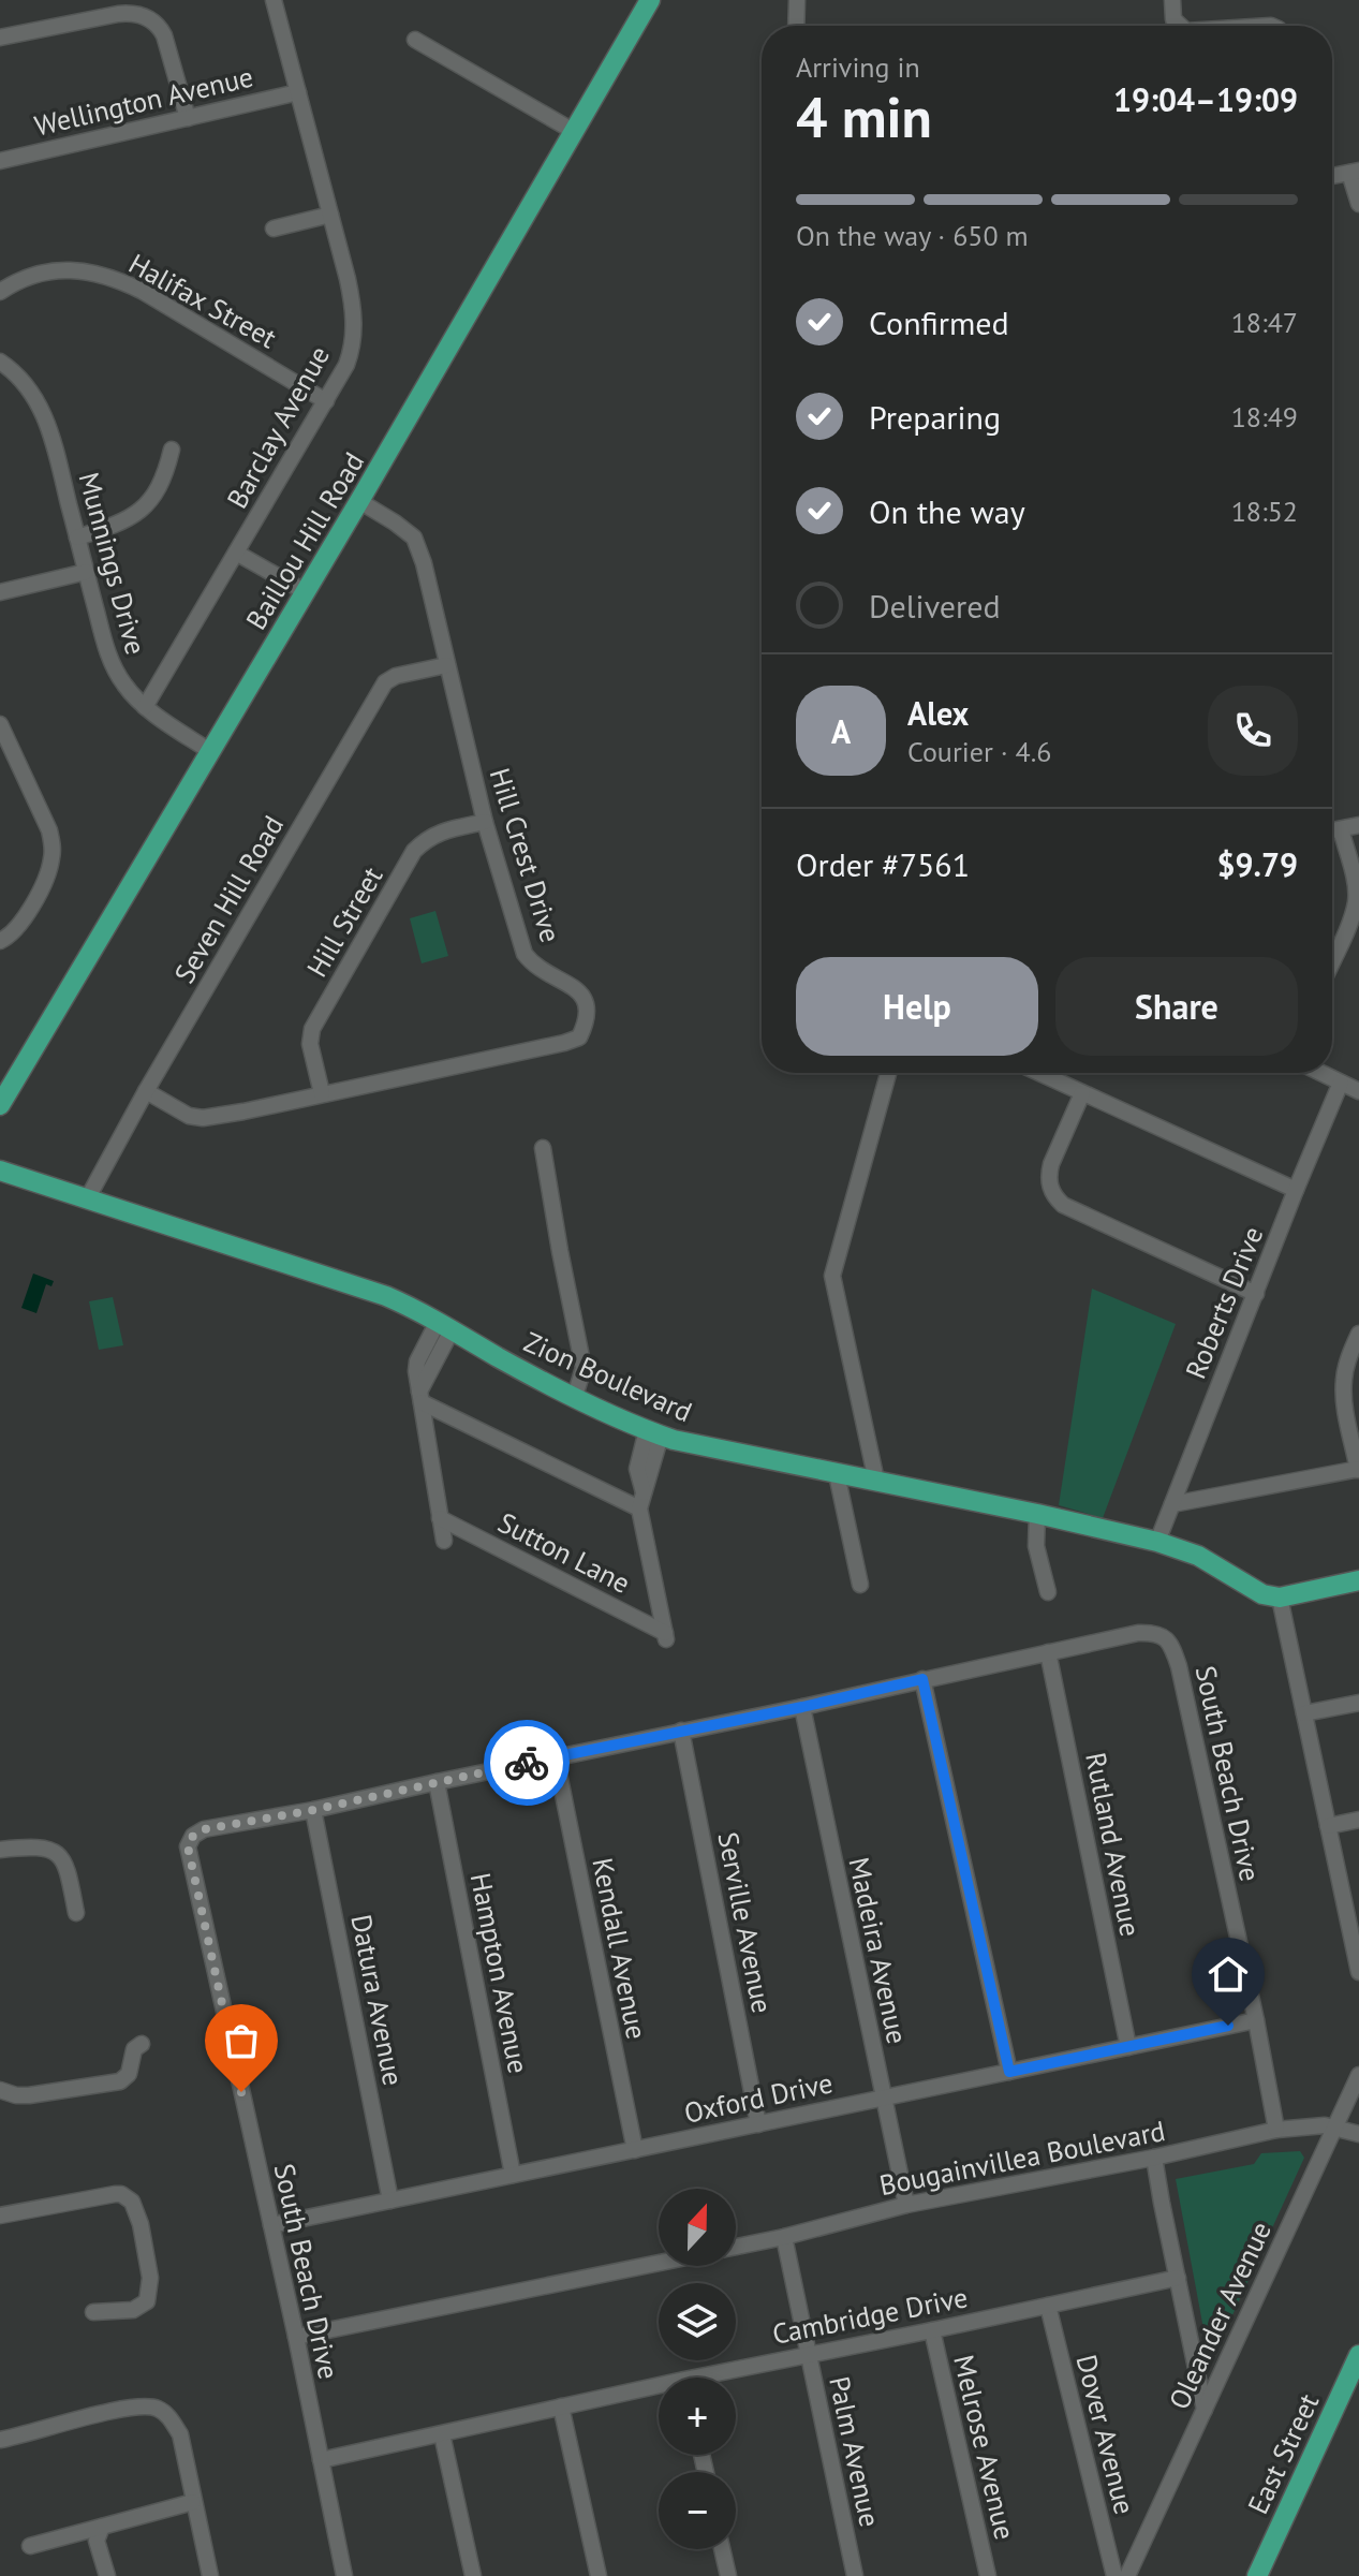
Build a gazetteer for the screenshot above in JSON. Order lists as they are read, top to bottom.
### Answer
{
  "streets": {
    "main road": ["Baillou Hill Road", "Zion Boulevard", "East Street"],
    "street": [
      "Wellington Avenue",
      "Halifax Street",
      "Barclay Avenue",
      "Munnings Drive",
      "Hill Crest Drive",
      "Seven Hill Road",
      "Hill Street",
      "Roberts Drive",
      "Sutton Lane",
      "South Beach Drive",
      "Rutland Avenue",
      "Serville Avenue",
      "Kendall Avenue",
      "Madeira Avenue",
      "Hampton Avenue",
      "Datura Avenue",
      "Oxford Drive",
      "Bougainvillea Boulevard",
      "Cambridge Drive",
      "Oleander Avenue",
      "Dover Avenue",
      "Melrose Avenue",
      "Palm Avenue"
    ]
  },
  "crossings": [
    ["Wellington Avenue", "Barclay Avenue"],
    ["Halifax Street", "Barclay Avenue"],
    ["Barclay Avenue", "Munnings Drive"],
    ["Baillou Hill Road", "Munnings Drive"],
    ["Baillou Hill Road", "Hill Crest Drive"],
    ["Hill Crest Drive", "Seven Hill Road"],
    ["Hill Crest Drive", "Hill Street"],
    ["Seven Hill Road", "Zion Boulevard"],
    ["Roberts Drive", "Zion Boulevard"],
    ["South Beach Drive", "Rutland Avenue"],
    ["South Beach Drive", "Serville Avenue"],
    ["South Beach Drive", "Kendall Avenue"],
    ["South Beach Drive", "Madeira Avenue"],
    ["South Beach Drive", "Hampton Avenue"],
    ["South Beach Drive", "Datura Avenue"],
    ["South Beach Drive", "Oxford Drive"],
    ["South Beach Drive", "Bougainvillea Boulevard"],
    ["South Beach Drive", "Cambridge Drive"],
    ["Rutland Avenue", "Oxford Drive"],
    ["Serville Avenue", "Oxford Drive"],
    ["Kendall Avenue", "Oxford Drive"],
    ["Madeira Avenue", "Oxford Drive"],
    ["Madeira Avenue", "Bougainvillea Boulevard"],
    ["Hampton Avenue", "Oxford Drive"],
    ["Datura Avenue", "Oxford Drive"],
    ["Bougainvillea Boulevard", "Oleander Avenue"],
    ["Bougainvillea Boulevard", "Palm Avenue"],
    ["Cambridge Drive", "Dover Avenue"],
    ["Cambridge Drive", "Melrose Avenue"],
    ["Cambridge Drive", "Palm Avenue"]
  ],
  "north": "top",
  "page": {
    "heading": ["4 min", "Arriving in", "19:04–19:09"],
    "panel": [
      "Alex",
      "Courier · 4.6",
      "Order #7561",
      "$9.79"
    ],
    "bar": "On the way · 650 m",
    "list": [
      ["Confirmed", "18:47"],
      ["Preparing", "18:49"],
      ["On the way", "18:52"],
      "Delivered"
    ],
    "round": "A",
    "buttons": ["Help", "Share"],
    "map_buttons": ["+", "−"]
  }
}
